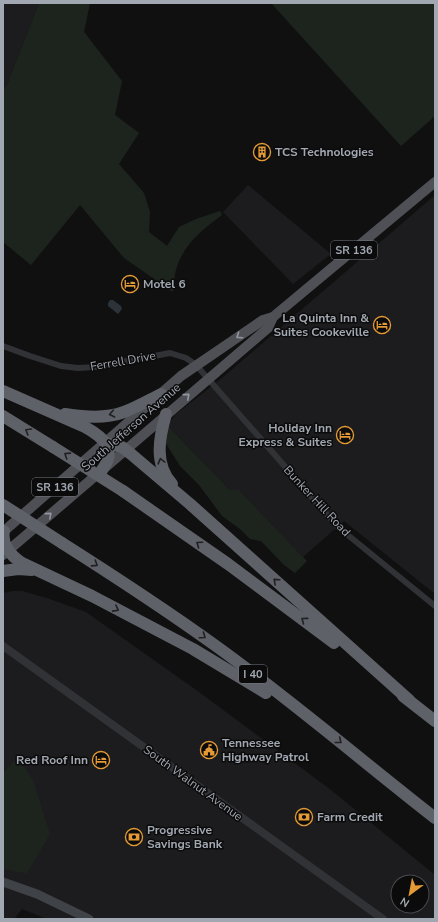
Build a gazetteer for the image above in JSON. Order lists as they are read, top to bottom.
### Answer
{
  "streets": {
    "highway": ["I 40"],
    "main road": ["SR 136", "South Jefferson Avenue"],
    "street": ["Ferrell Drive", "Bunker Hill Road", "South Walnut Avenue"]
  },
  "crossings": [
    ["Ferrell Drive", "South Jefferson Avenue"],
    ["Ferrell Drive", "Bunker Hill Road"],
    ["South Jefferson Avenue", "Bunker Hill Road"]
  ],
  "places": {
    "building": ["TCS Technologies"],
    "hotel": [
      "Motel 6",
      "La Quinta Inn & Suites Cookeville",
      "Holiday Inn Express & Suites",
      "Red Roof Inn"
    ],
    "public building": ["Tennessee Highway Patrol"],
    "bank": ["Farm Credit", "Progressive Savings Bank"]
  },
  "north": "bottom left"
}
